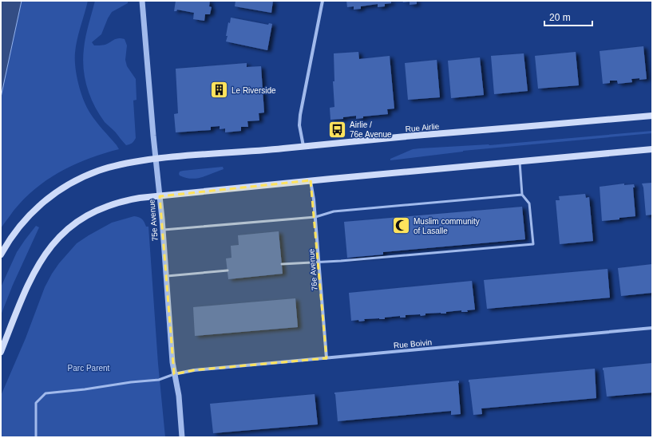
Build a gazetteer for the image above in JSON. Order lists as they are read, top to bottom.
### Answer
{
  "streets": {
    "main road": ["Rue Airlie"],
    "street": ["75e Avenue", "76e Avenue", "Rue Boivin"]
  },
  "crossings": [
    ["Rue Airlie", "75e Avenue"],
    ["75e Avenue", "Rue Boivin"],
    ["76e Avenue", "Rue Boivin"]
  ],
  "parks": ["Parc Parent"],
  "places": {
    "building": ["Le Riverside"],
    "bus stop": ["Airlie / 76e Avenue"],
    "mosque": ["Muslim community of Lasalle"]
  },
  "scale_bar": "20 m"
}
